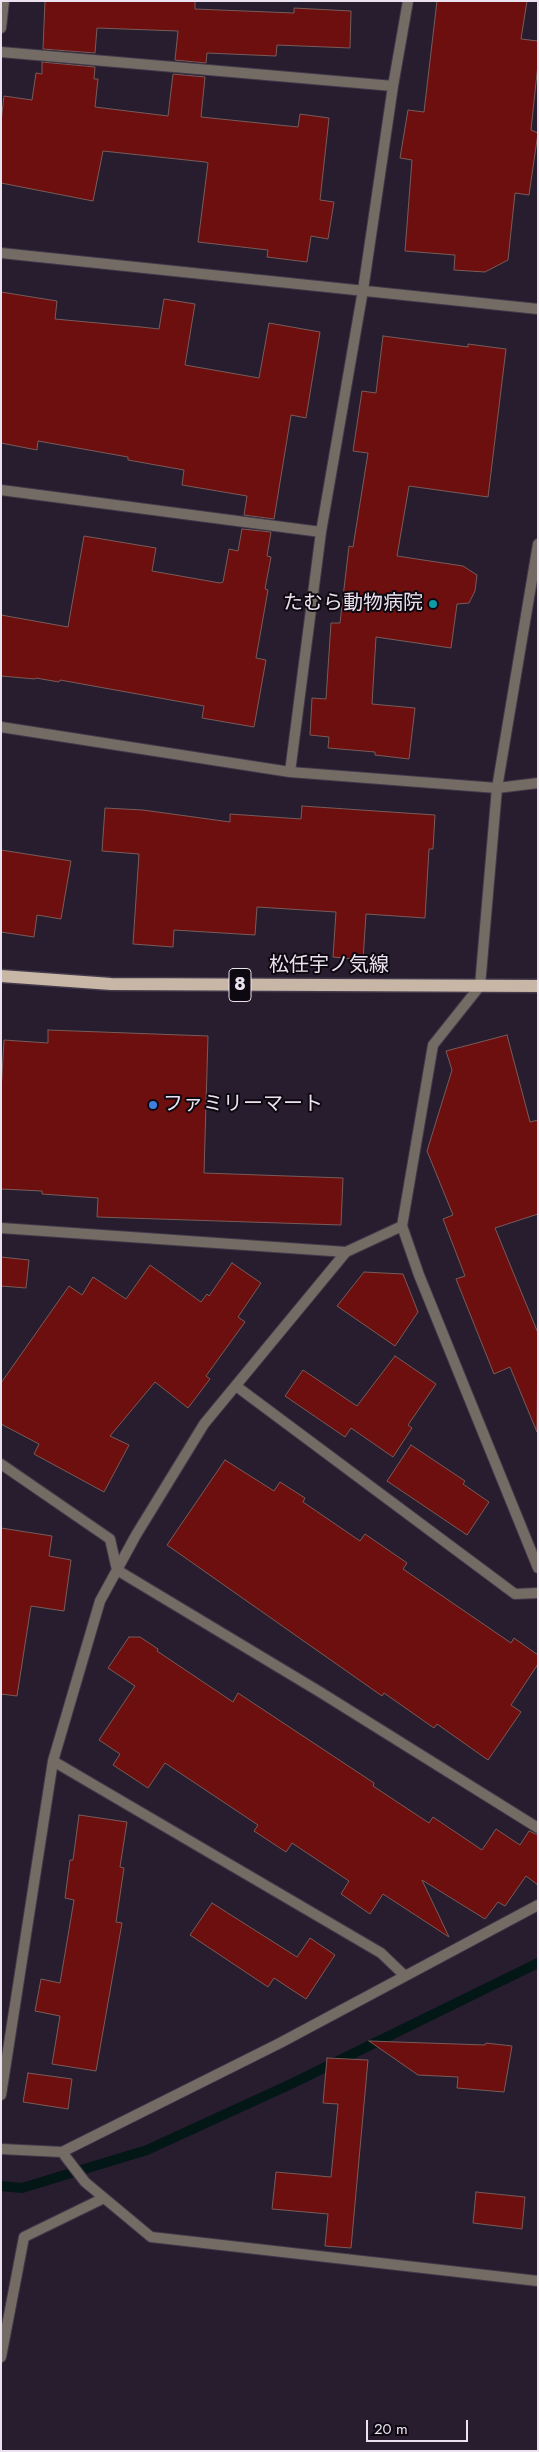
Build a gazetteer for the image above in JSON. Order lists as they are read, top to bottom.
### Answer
{
  "streets": {
    "main road": ["松任宇ノ気線", "8"]
  },
  "places": ["たむら動物病院", "ファミリーマート"],
  "scale_bar": "20 m"
}
